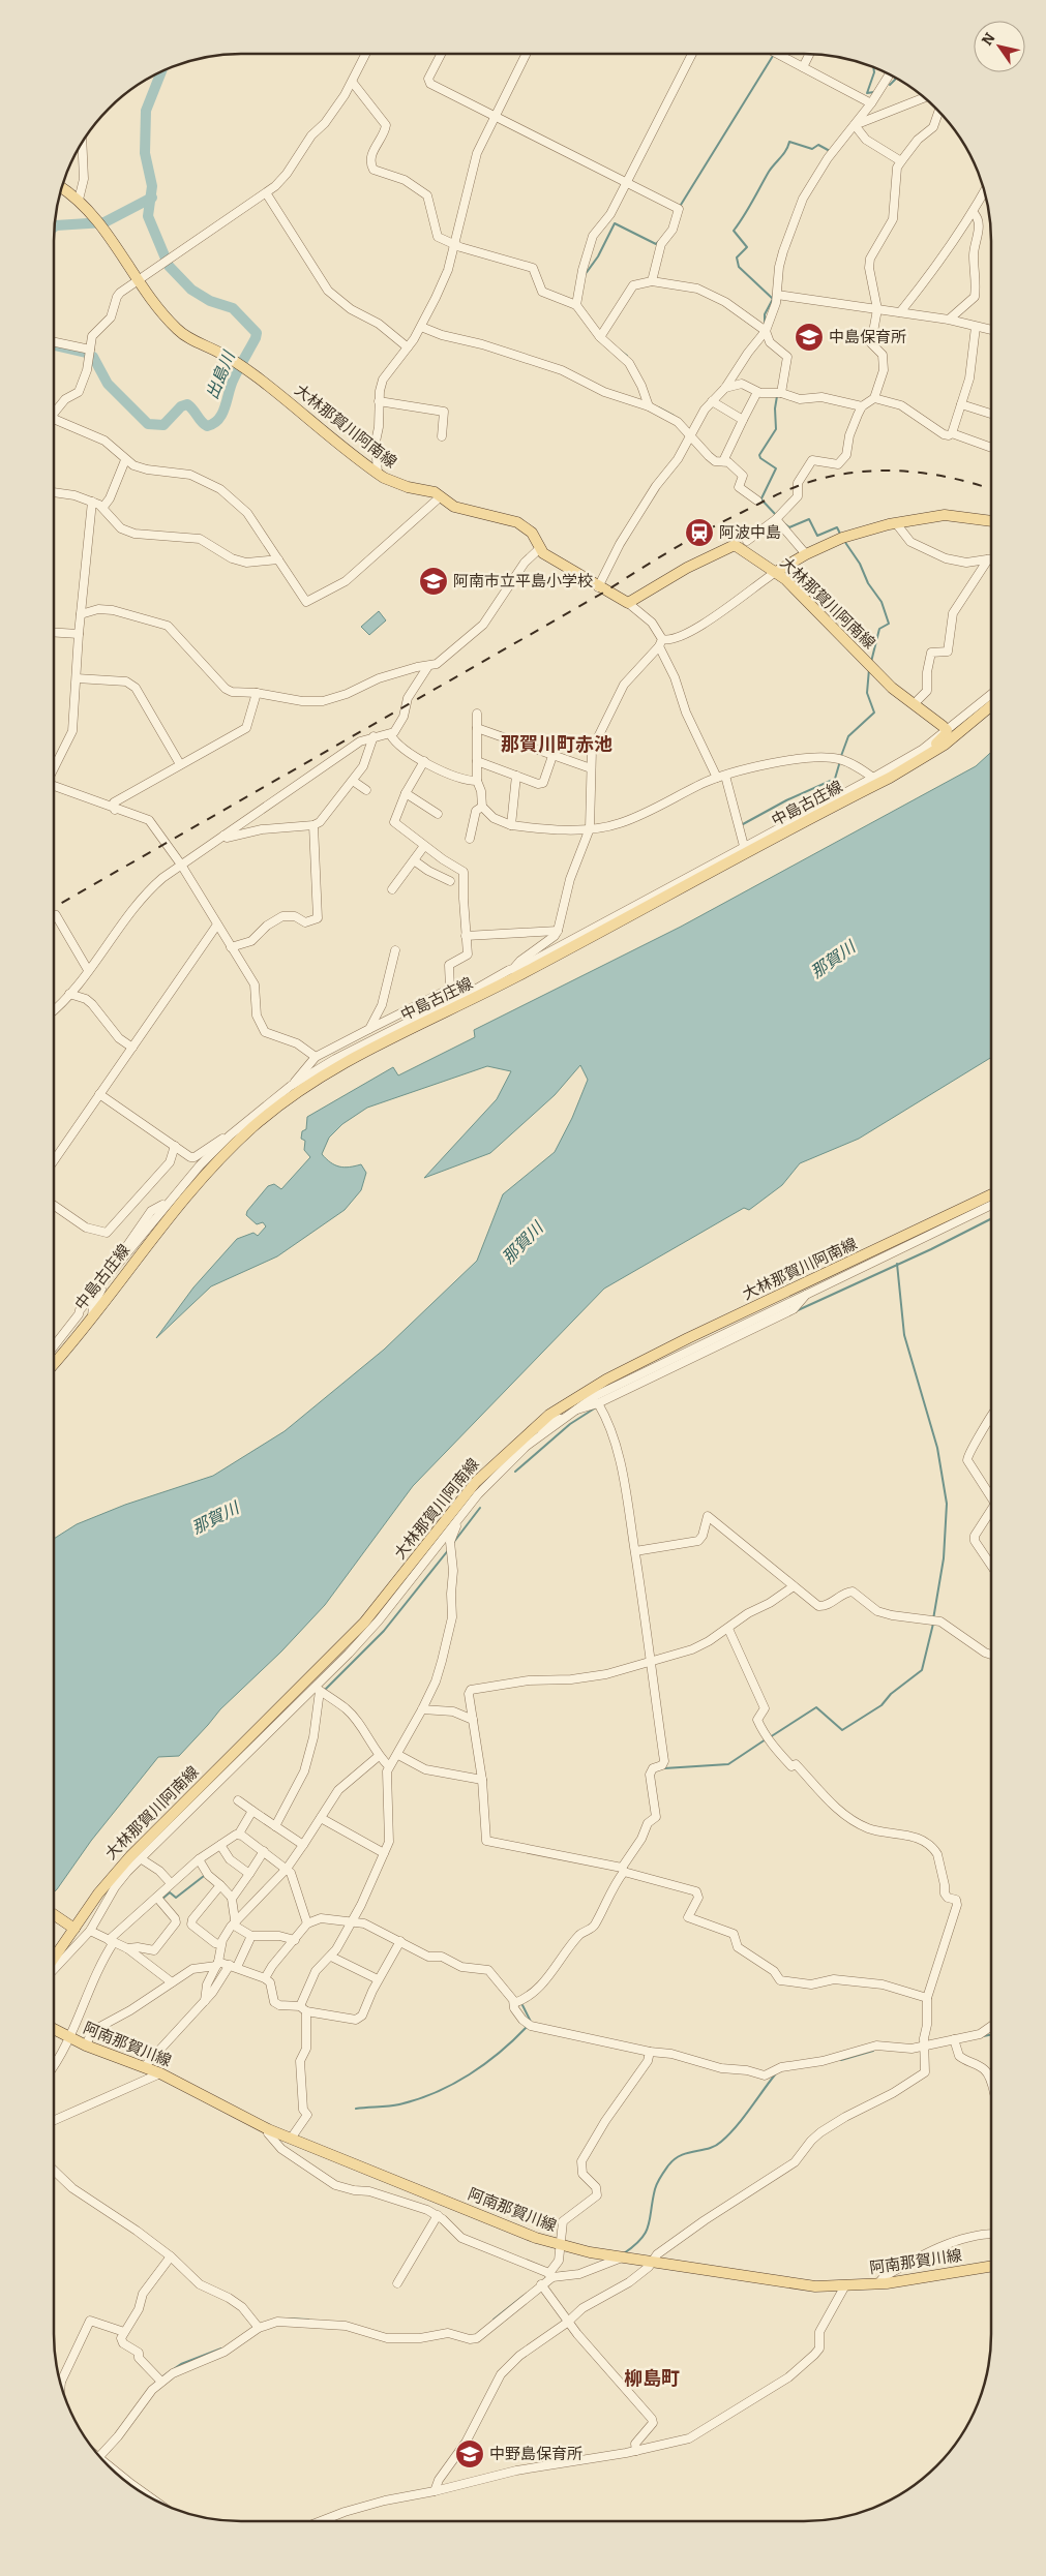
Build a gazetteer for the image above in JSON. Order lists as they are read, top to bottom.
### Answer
{
  "streets": {
    "main road": ["大林那賀川阿南線", "中島古庄線", "阿南那賀川線"]
  },
  "districts": ["那賀川町赤池", "柳島町"],
  "water": ["出島川", "那賀川"],
  "places": {
    "school or university": ["中島保育所", "阿南市立平島小学校", "中野島保育所"],
    "station": ["阿波中島"]
  },
  "north": "top left"
}
